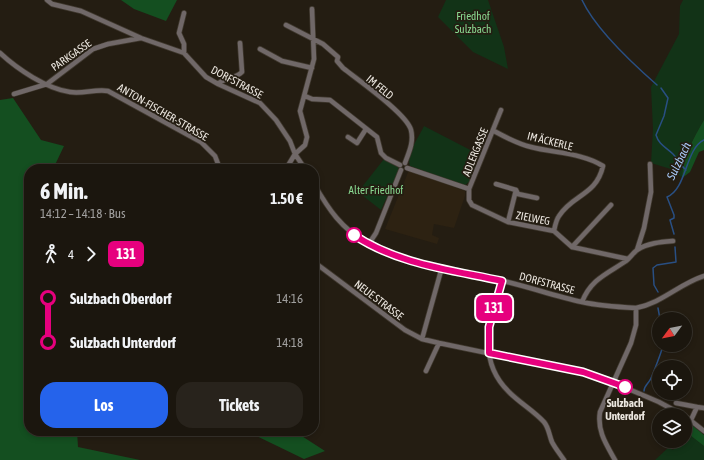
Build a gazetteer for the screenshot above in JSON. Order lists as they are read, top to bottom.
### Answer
{
  "streets": {
    "street": [
      "PARKGASSE",
      "DORFSTRASSE",
      "IM FELD",
      "ANTON-FISCHER-STRASSE",
      "IM ÄCKERLE",
      "ADLERGASSE",
      "ZIELWEG",
      "NEUE STRASSE"
    ]
  },
  "crossings": [
    ["PARKGASSE", "DORFSTRASSE"],
    ["PARKGASSE", "ANTON-FISCHER-STRASSE"],
    ["DORFSTRASSE", "IM FELD"],
    ["IM ÄCKERLE", "ADLERGASSE"],
    ["IM ÄCKERLE", "ZIELWEG"],
    ["ADLERGASSE", "ZIELWEG"]
  ],
  "water": ["Sulzbach"],
  "parks": ["Friedhof Sulzbach", "Alter Friedhof"],
  "places": ["Sulzbach Unterdorf"],
  "lines": ["bus line 131"],
  "north": "bottom left",
  "page": {
    "on_map": "131",
    "heading": ["6 Min.", "14:12 – 14:18 · Bus", "1.50 €"],
    "legs": ["4", "131"],
    "list": [
      {
        "name": "Sulzbach Oberdorf",
        "value": "14:16"
      },
      {
        "name": "Sulzbach Unterdorf",
        "value": "14:18"
      }
    ],
    "buttons": ["Los", "Tickets"]
  }
}
